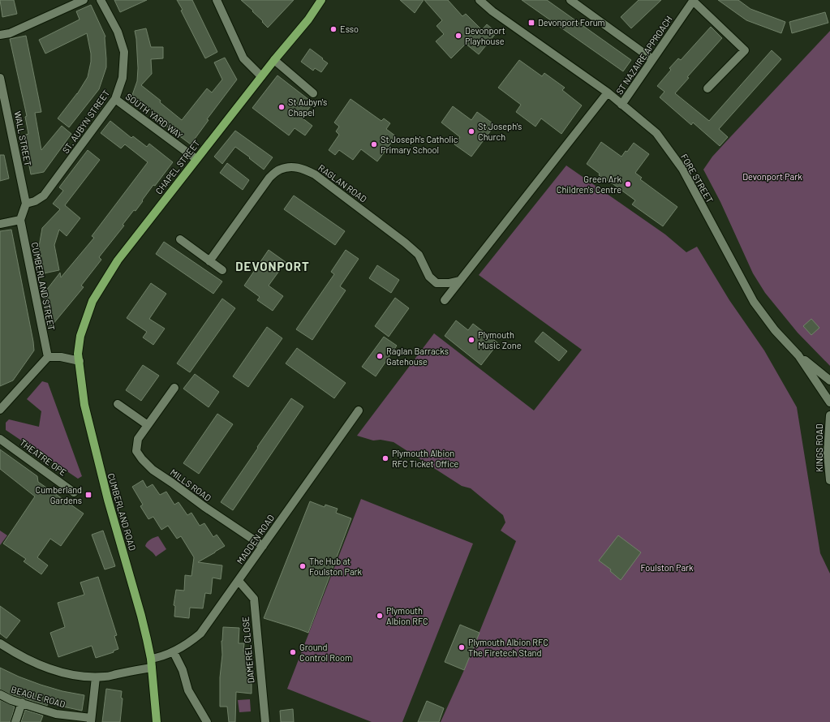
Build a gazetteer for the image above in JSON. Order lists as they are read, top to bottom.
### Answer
{
  "streets": {
    "main road": ["CHAPEL STREET", "CUMBERLAND ROAD"],
    "street": [
      "ST NAZAIRE APPROACH",
      "SOUTH YARD WAY",
      "ST. AUBYN STREET",
      "WALL STREET",
      "FORE STREET",
      "RAGLAN ROAD",
      "CUMBERLAND STREET",
      "KINGS ROAD",
      "THEATRE OPE",
      "MILLS ROAD",
      "MADDEN ROAD",
      "DAMEREL CLOSE",
      "BEAGLE ROAD"
    ]
  },
  "crossings": [
    ["ST NAZAIRE APPROACH", "FORE STREET"],
    ["SOUTH YARD WAY", "ST. AUBYN STREET"],
    ["SOUTH YARD WAY", "CHAPEL STREET"],
    ["ST. AUBYN STREET", "WALL STREET"],
    ["CHAPEL STREET", "CUMBERLAND ROAD"],
    ["MILLS ROAD", "MADDEN ROAD"],
    ["CUMBERLAND ROAD", "MADDEN ROAD"],
    ["MADDEN ROAD", "DAMEREL CLOSE"]
  ],
  "districts": ["DEVONPORT"],
  "parks": ["Devonport Park", "Foulston Park"],
  "places": {
    "transit": ["Devonport Forum", "Cumberland Gardens"],
    "other": [
      "Esso",
      "Devonport Playhouse",
      "St Aubyn's Chapel",
      "St Joseph's Church",
      "St Joseph's Catholic Primary School",
      "Green Ark Children's Centre",
      "Plymouth Music Zone",
      "Raglan Barracks Gatehouse",
      "Plymouth Albion RFC Ticket Office",
      "The Hub at Foulston Park",
      "Plymouth Albion RFC",
      "Plymouth Albion RFC The Firetech Stand",
      "Ground Control Room"
    ]
  }
}
